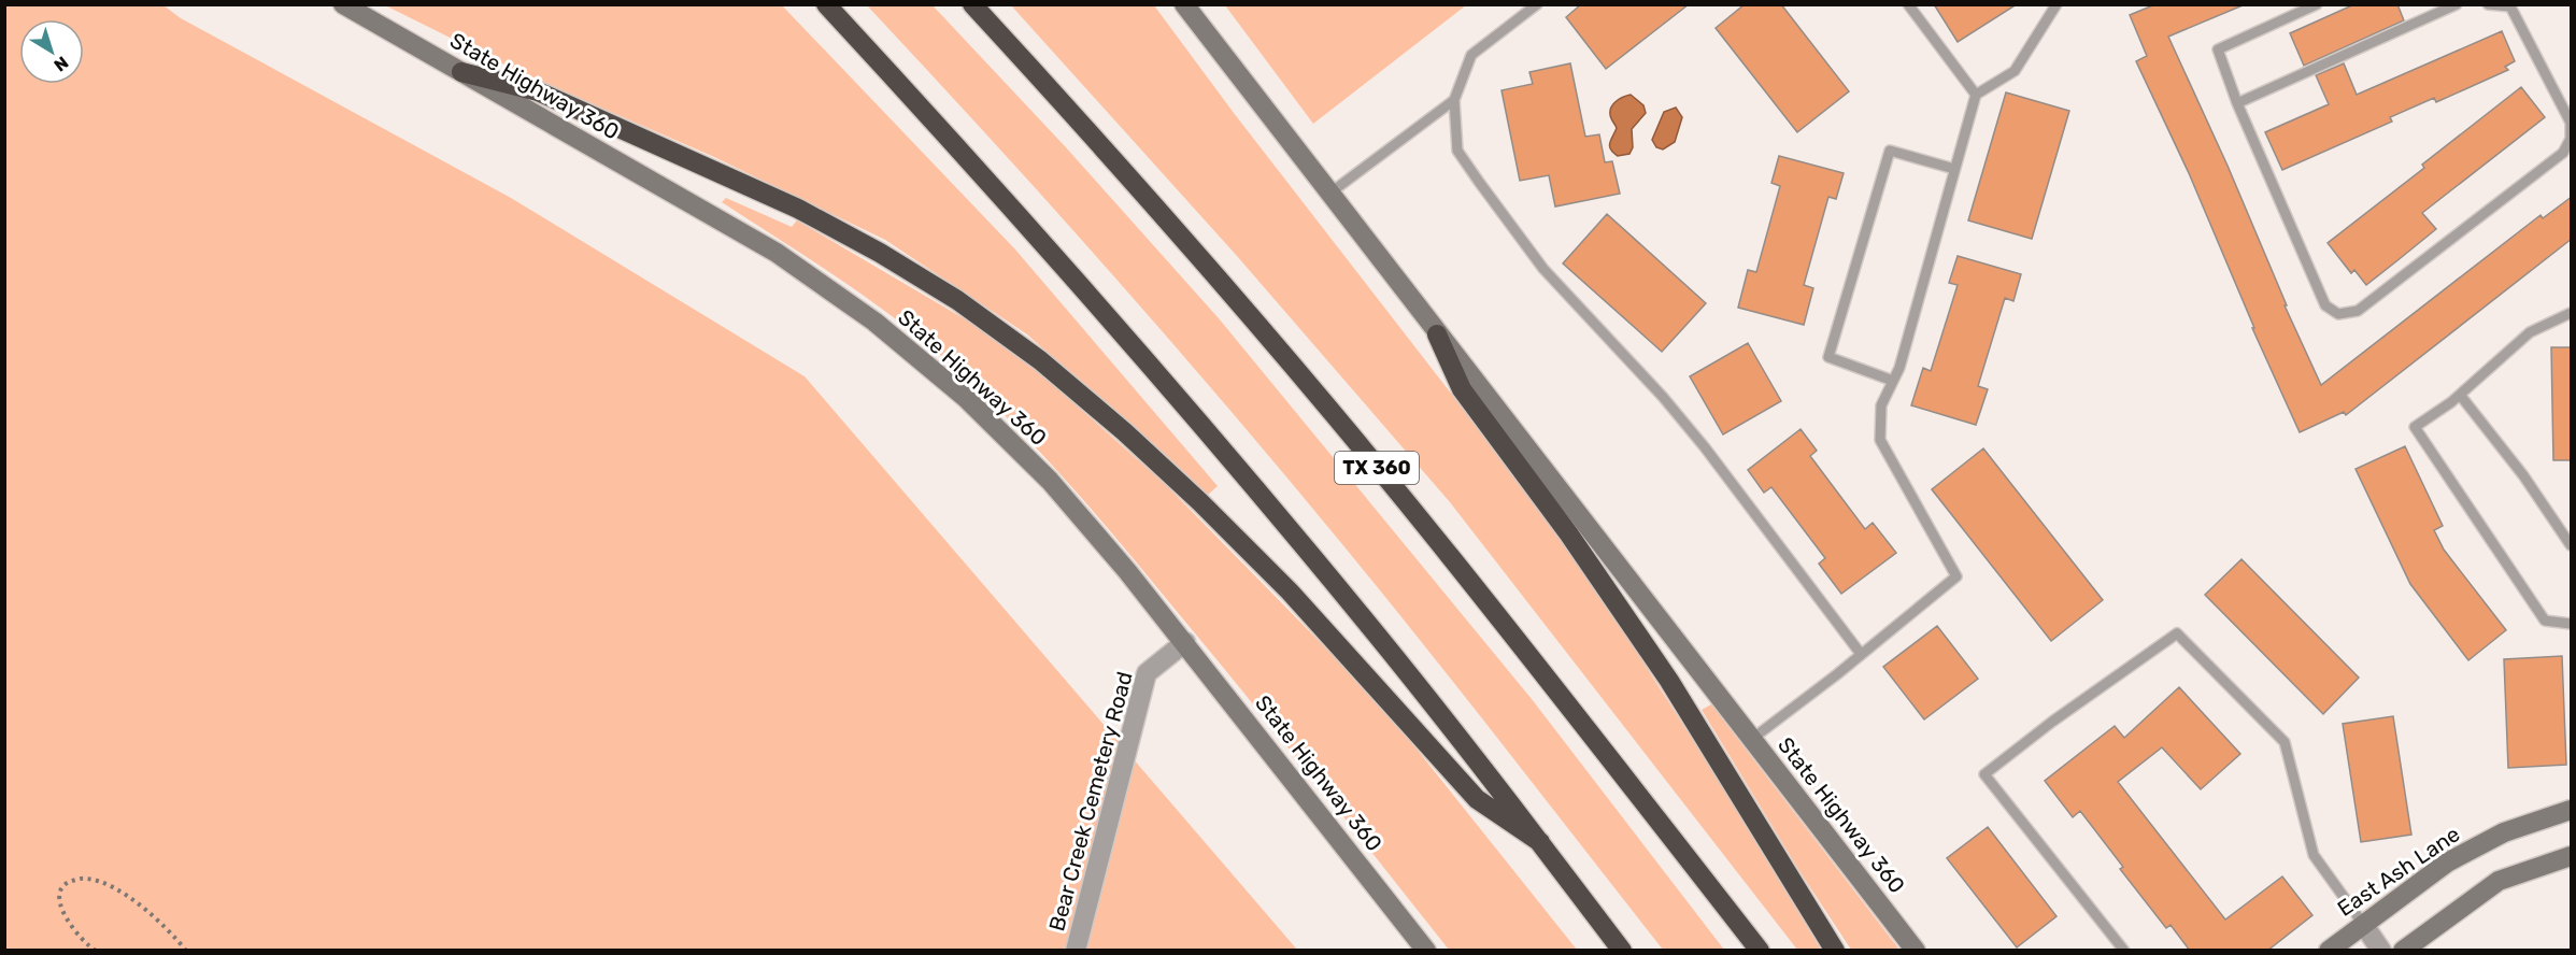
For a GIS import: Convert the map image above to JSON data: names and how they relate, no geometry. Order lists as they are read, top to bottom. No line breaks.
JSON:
{"streets":{"highway":["TX 360"],"main road":["State Highway 360","East Ash Lane"],"street":["Bear Creek Cemetery Road"]},"crossings":[["State Highway 360","Bear Creek Cemetery Road"]],"north":"bottom right"}
